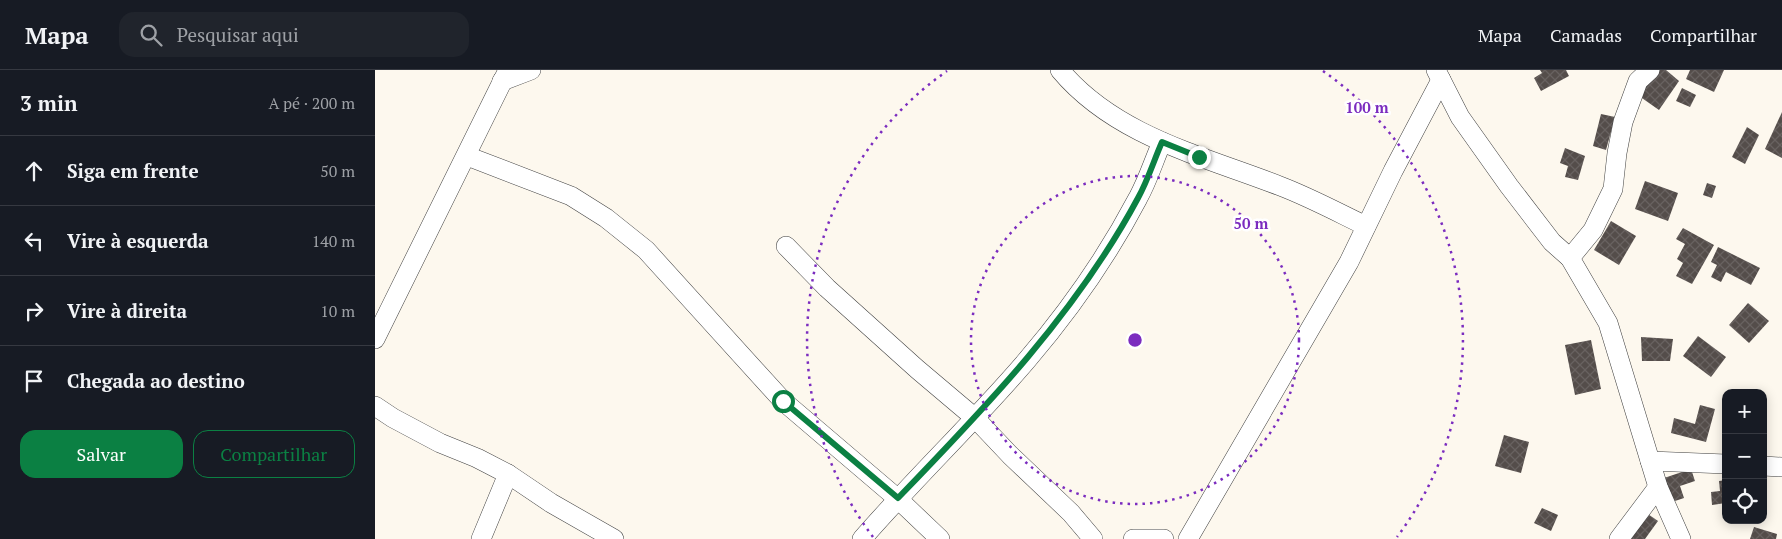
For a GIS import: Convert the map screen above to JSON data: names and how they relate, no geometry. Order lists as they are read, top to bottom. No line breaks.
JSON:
{"page":{"header":"Mapa","search":"Pesquisar aqui","nav":["Mapa","Camadas","Compartilhar"],"heading":["3 min","A pé · 200 m"],"list":[["Siga em frente","50 m"],["Vire à esquerda","140 m"],["Vire à direita","10 m"],"Chegada ao destino"],"map_buttons":["+","−"],"buttons":["Salvar","Compartilhar"]},"rings":["100 m","50 m"]}
